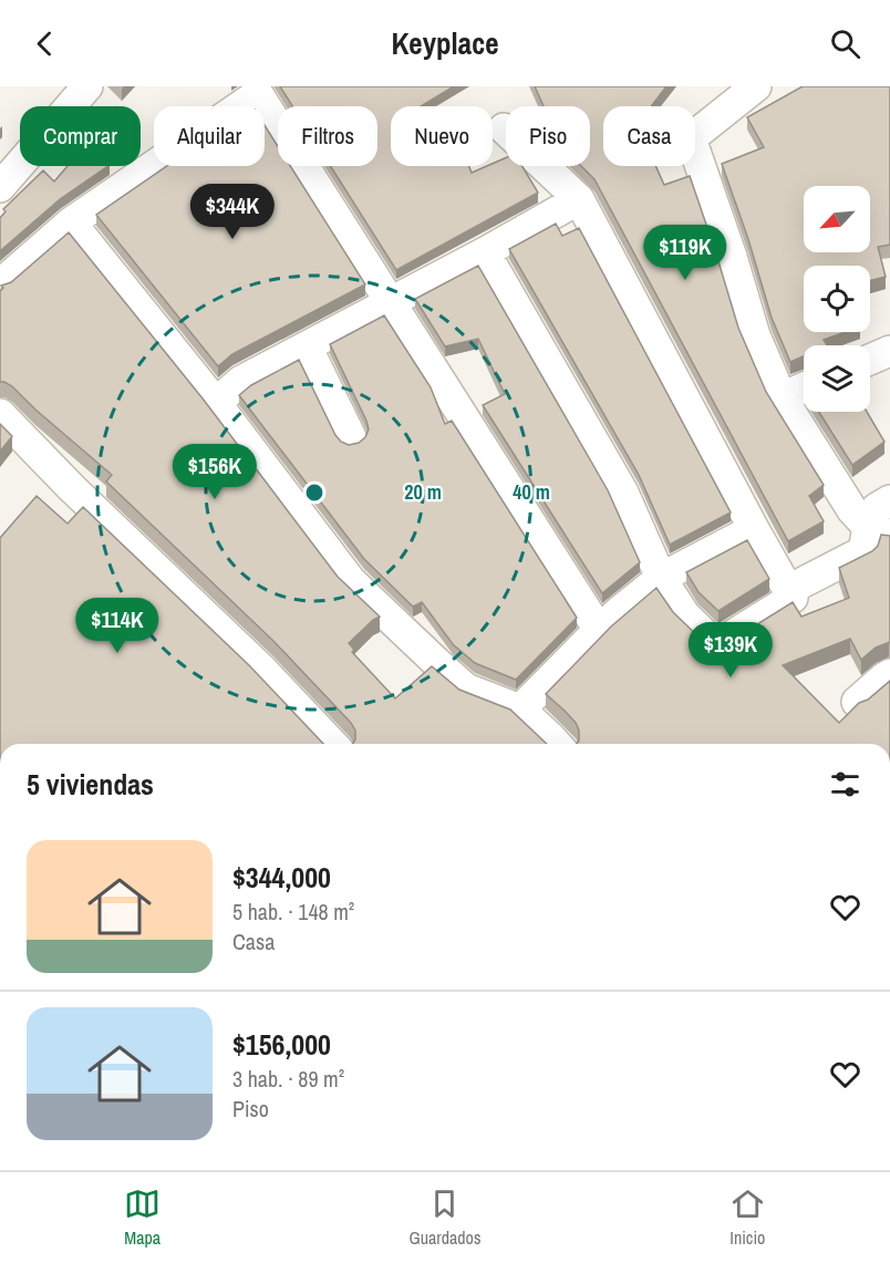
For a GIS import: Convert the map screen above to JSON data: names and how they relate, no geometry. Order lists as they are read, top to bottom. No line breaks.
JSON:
{"north":"bottom left","page":{"header":"Keyplace","chip":["Comprar","Alquilar","Filtros","Nuevo","Piso","Casa"],"price":["$344K","$119K","$156K","$114K","$139K"],"heading":"5 viviendas","list":[{"name":"$344,000","note":"5 hab. · 148 m² · Casa"},{"name":"$156,000","note":"3 hab. · 89 m² · Piso"}],"tabs":["Mapa","Guardados","Inicio"]},"rings":["20 m","40 m"]}
